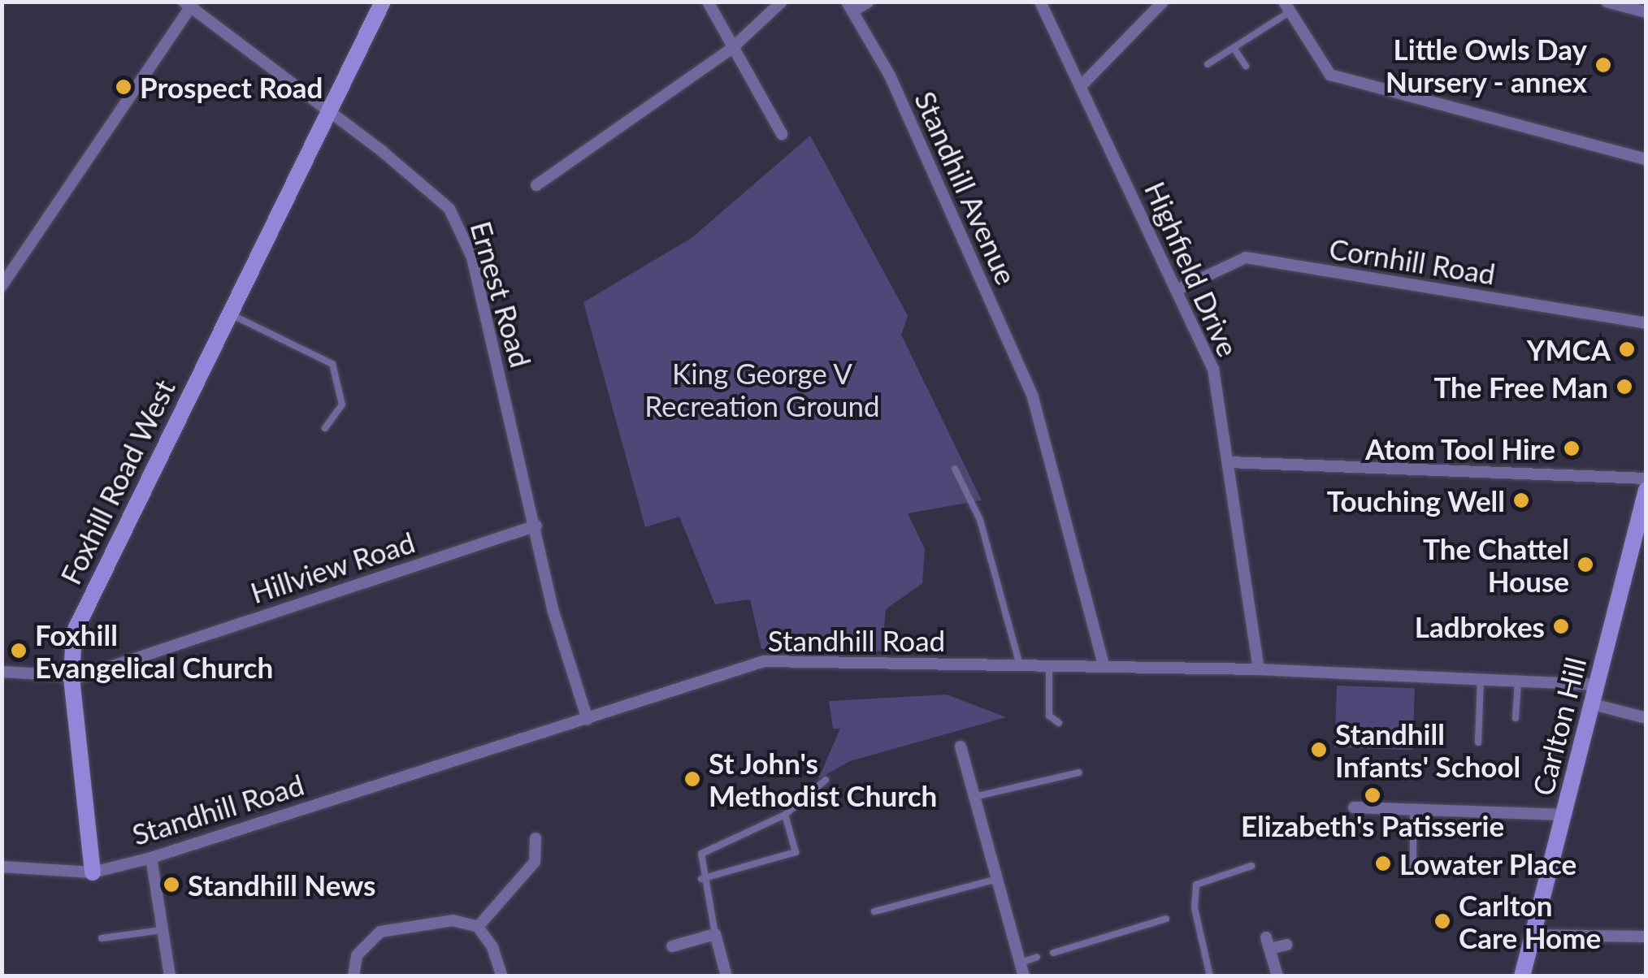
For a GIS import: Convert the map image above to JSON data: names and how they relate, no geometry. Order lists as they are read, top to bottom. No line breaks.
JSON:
{"streets":{"street":["Standhill Avenue","Cornhill Road","Highfield Drive","Ernest Road","Foxhill Road West","Hillview Road","Standhill Road","Carlton Hill"]},"crossings":[["Standhill Avenue","Standhill Road"],["Cornhill Road","Highfield Drive"],["Highfield Drive","Standhill Road"],["Ernest Road","Foxhill Road West"],["Ernest Road","Hillview Road"],["Ernest Road","Standhill Road"],["Foxhill Road West","Hillview Road"],["Foxhill Road West","Standhill Road"],["Standhill Road","Carlton Hill"]],"parks":["King George V Recreation Ground"],"places":["Little Owls Day Nursery - annex","Prospect Road","YMCA","The Free Man","Atom Tool Hire","Touching Well","The Chattel House","Ladbrokes","Foxhill Evangelical Church","Standhill Infants' School","St John's Methodist Church","Elizabeth's Patisserie","Lowater Place","Standhill News","Carlton Care Home"]}
